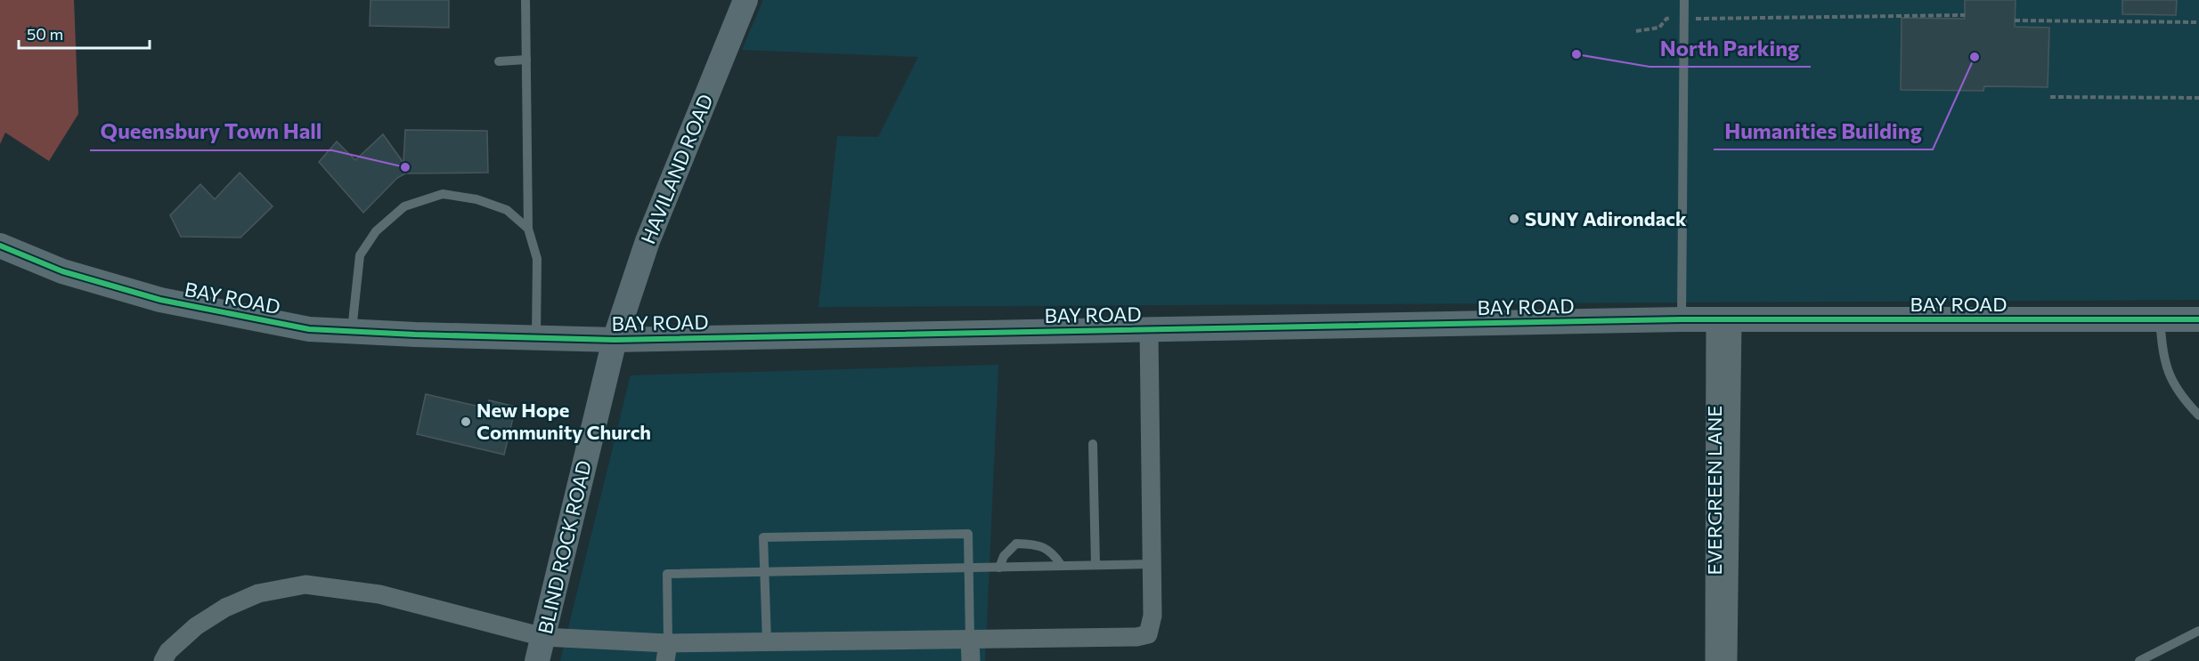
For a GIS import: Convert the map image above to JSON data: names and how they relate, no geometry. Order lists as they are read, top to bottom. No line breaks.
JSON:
{"streets":{"street":["HAVILAND ROAD","BAY ROAD","EVERGREEN LANE","BLIND ROCK ROAD"]},"crossings":[["HAVILAND ROAD","BAY ROAD"],["HAVILAND ROAD","BLIND ROCK ROAD"],["BAY ROAD","EVERGREEN LANE"],["BAY ROAD","BLIND ROCK ROAD"]],"places":["North Parking","Humanities Building","Queensbury Town Hall","SUNY Adirondack","New Hope Community Church"],"scale_bar":"50 m"}
